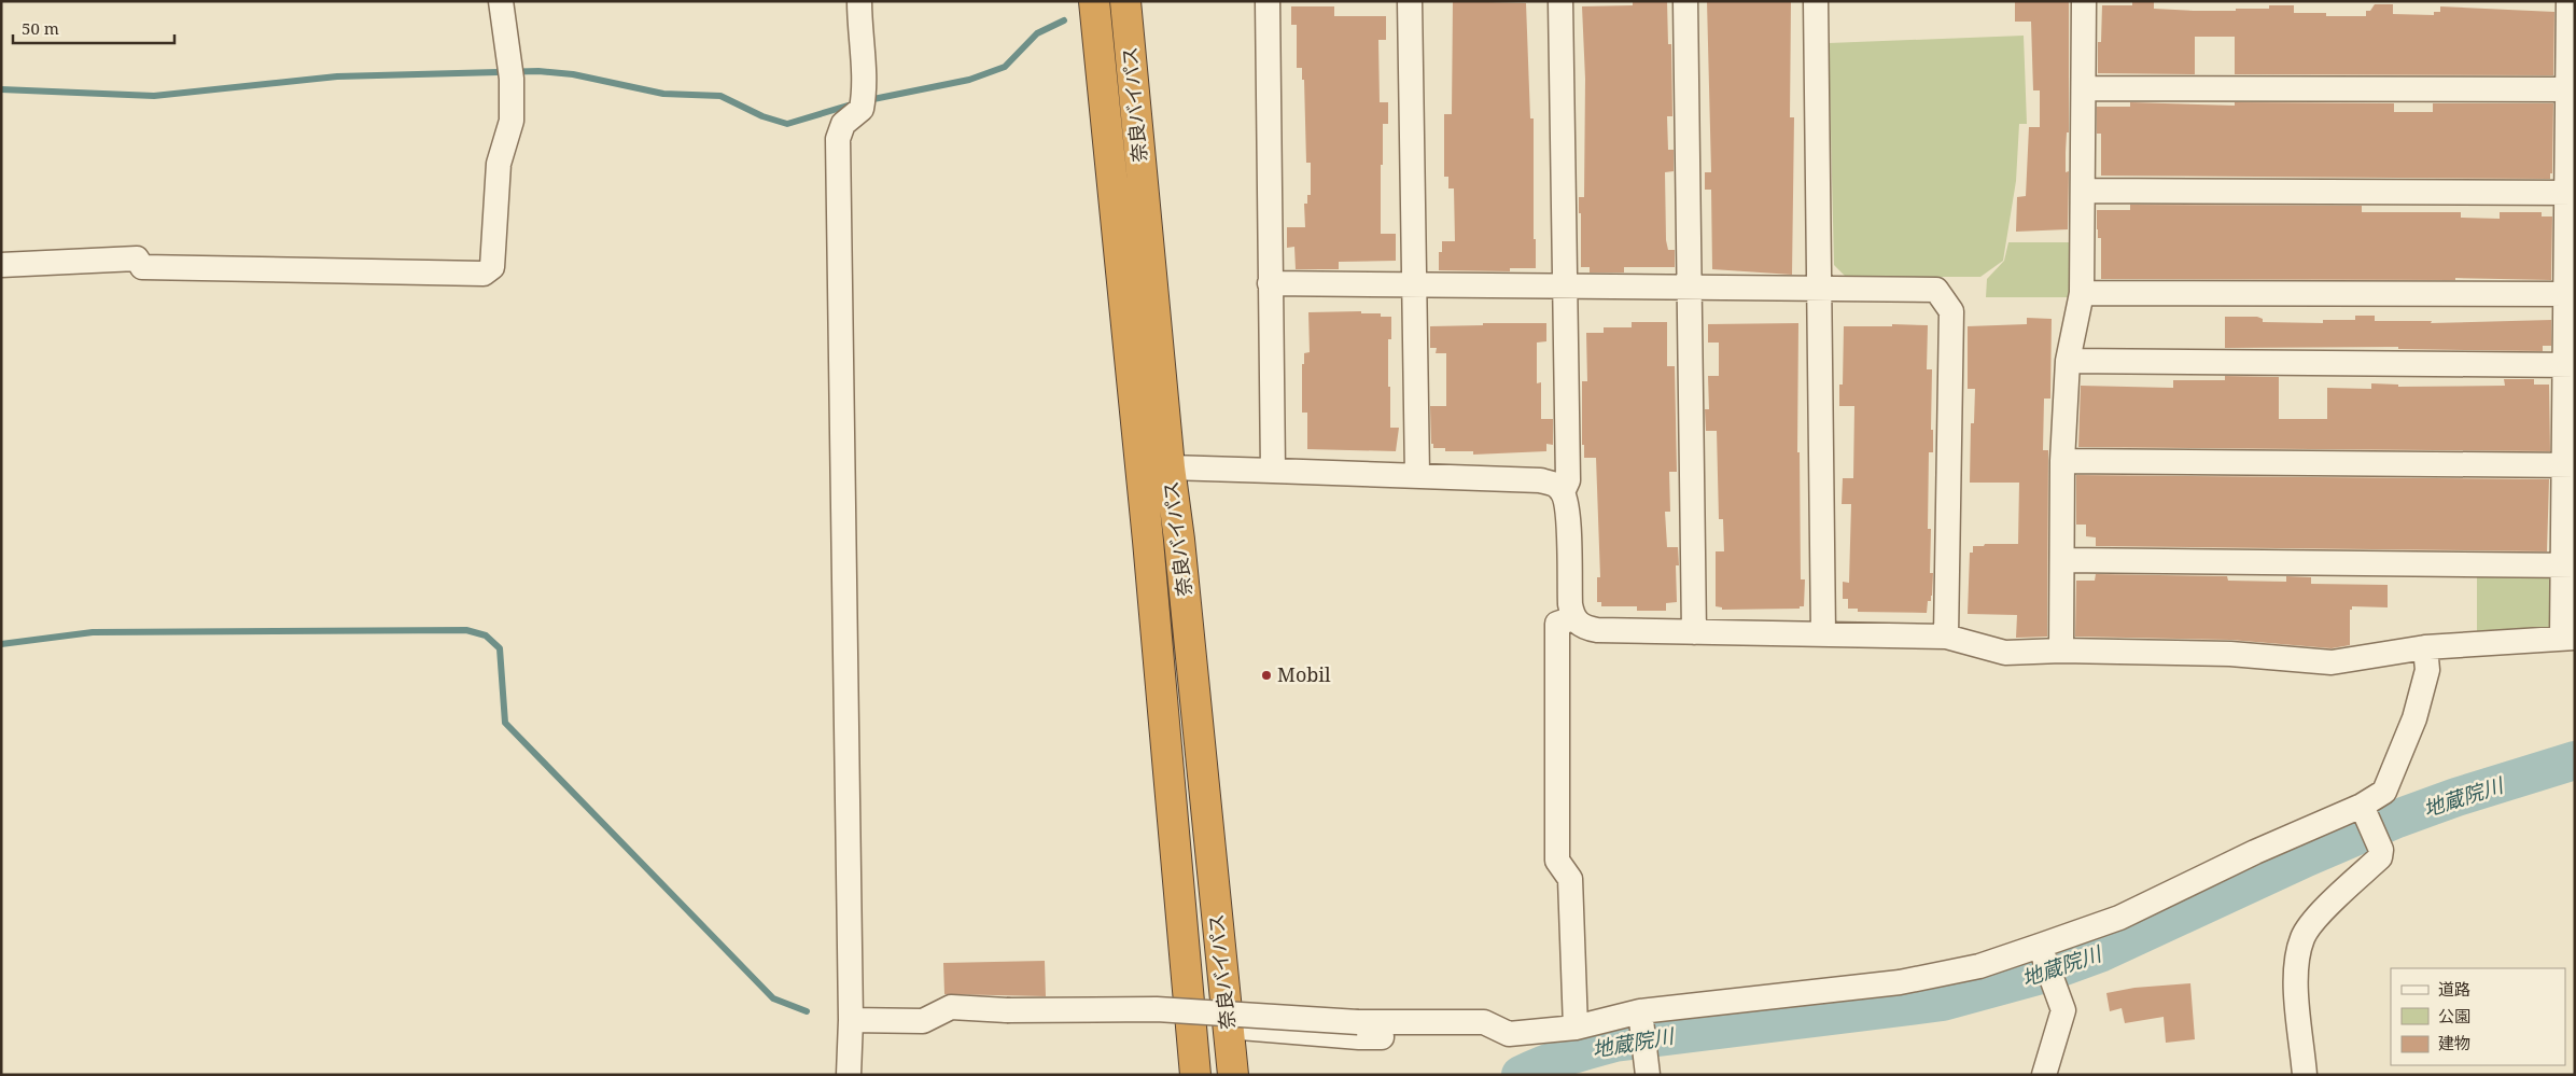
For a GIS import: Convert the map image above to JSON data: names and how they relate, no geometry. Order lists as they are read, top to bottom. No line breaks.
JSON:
{"streets":{"highway":["奈良バイパス"]},"water":["地蔵院川"],"places":["Mobil"],"legend":["道路","公園","建物"],"scale_bar":"50 m"}
